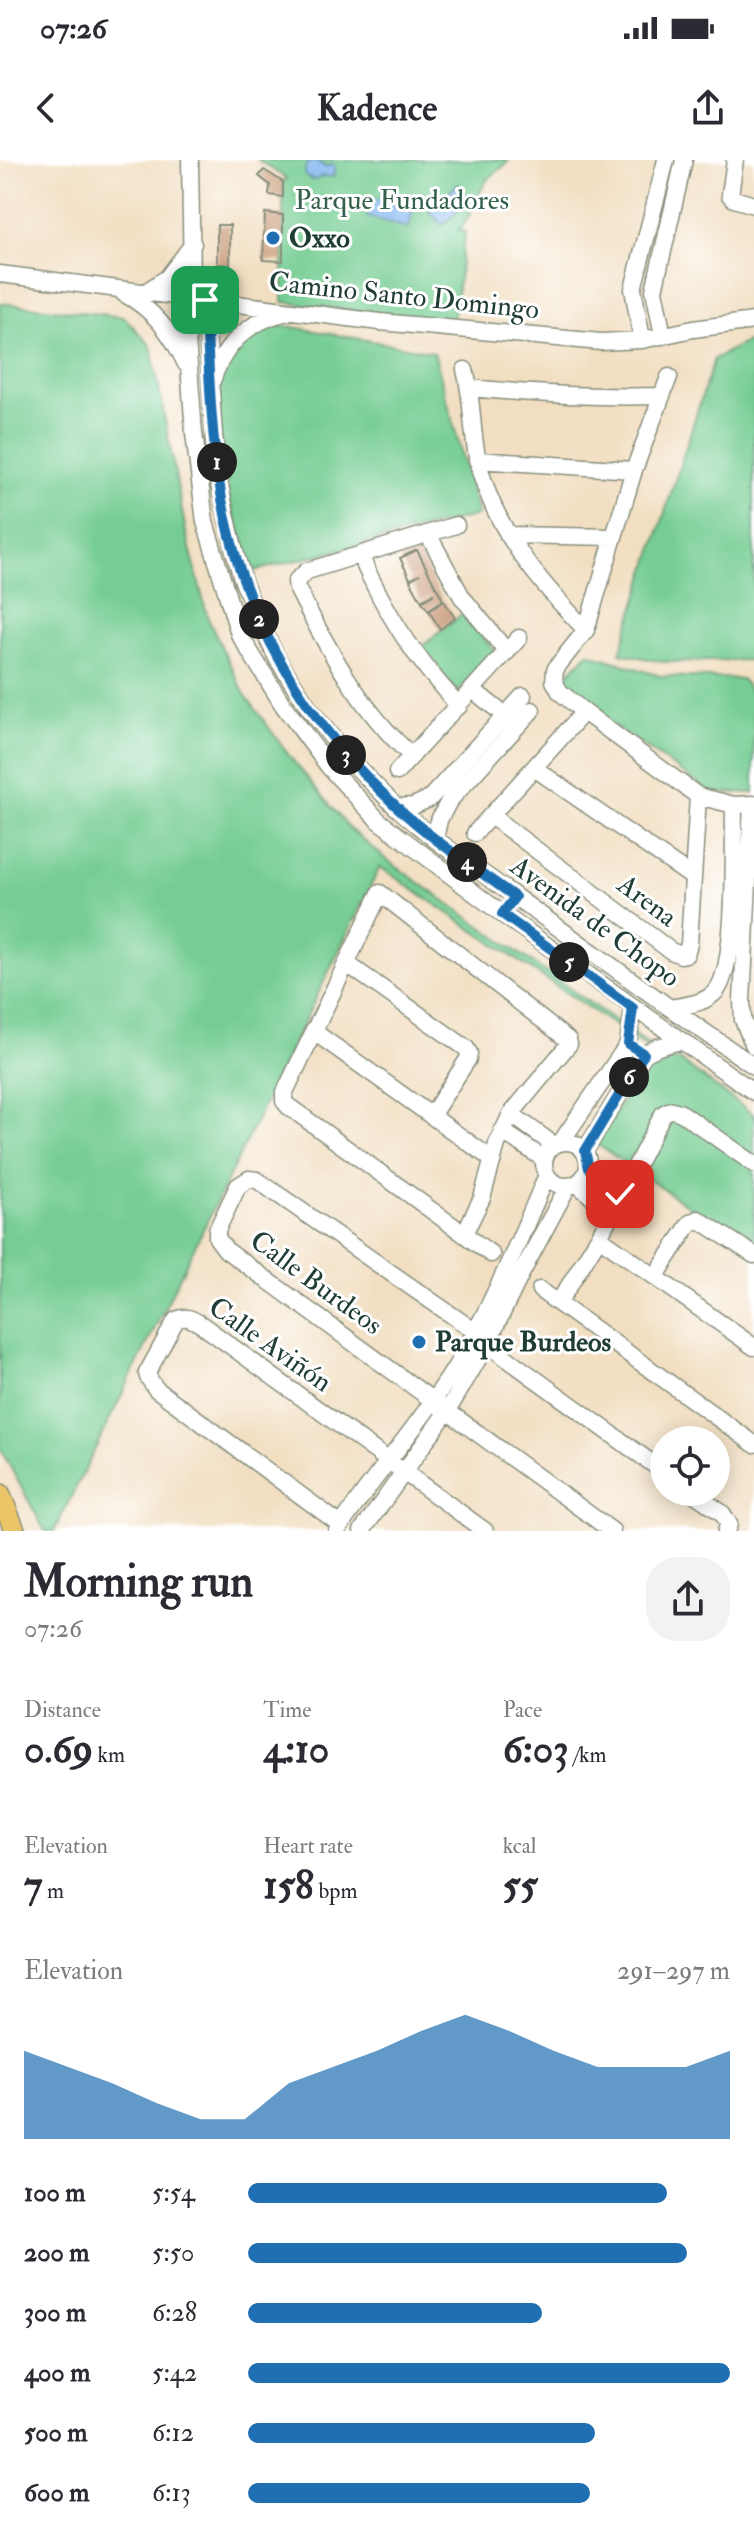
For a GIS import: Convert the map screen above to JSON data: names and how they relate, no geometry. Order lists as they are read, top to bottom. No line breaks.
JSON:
{"streets":{"street":["Camino Santo Domingo","Arena","Avenida de Chopo","Calle Burdeos","Calle Aviñón"]},"crossings":[["Camino Santo Domingo","Avenida de Chopo"]],"parks":["Parque Fundadores"],"places":["Oxxo","Parque Burdeos"],"page":{"status":"07:26","header":"Kadence","pins":["1","2","3","4","5","6"],"heading":["Morning run","07:26"],"stats":[["Distance","0.69 km"],["Time","4:10"],["Pace","6:03 /km"],["Elevation","7 m"],["Heart rate","158 bpm"],["kcal","55"]],"chart":["Elevation","291–297 m"],"list":[{"name":"100 m","note":"5:54"},{"name":"200 m","note":"5:50"},{"name":"300 m","note":"6:28"},{"name":"400 m","note":"5:42"},{"name":"500 m","note":"6:12"},{"name":"600 m","note":"6:13"}]}}
